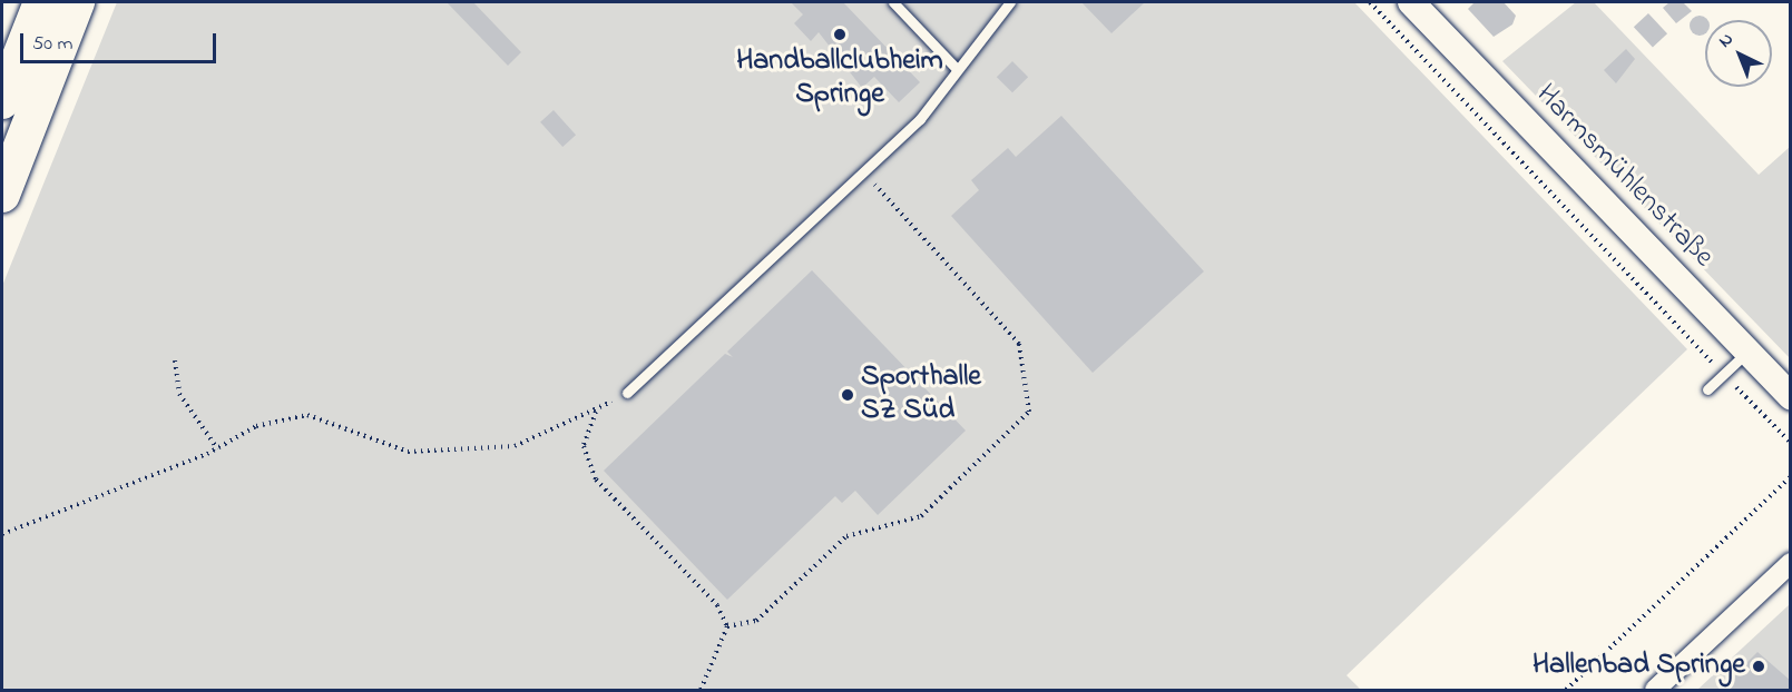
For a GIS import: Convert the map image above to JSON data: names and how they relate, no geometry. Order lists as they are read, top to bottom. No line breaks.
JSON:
{"streets":{"street":["Harmsmühlenstraße"]},"places":["Handballclubheim Springe","Sporthalle SZ Süd","Hallenbad Springe"],"scale_bar":"50 m","north":"top left"}
